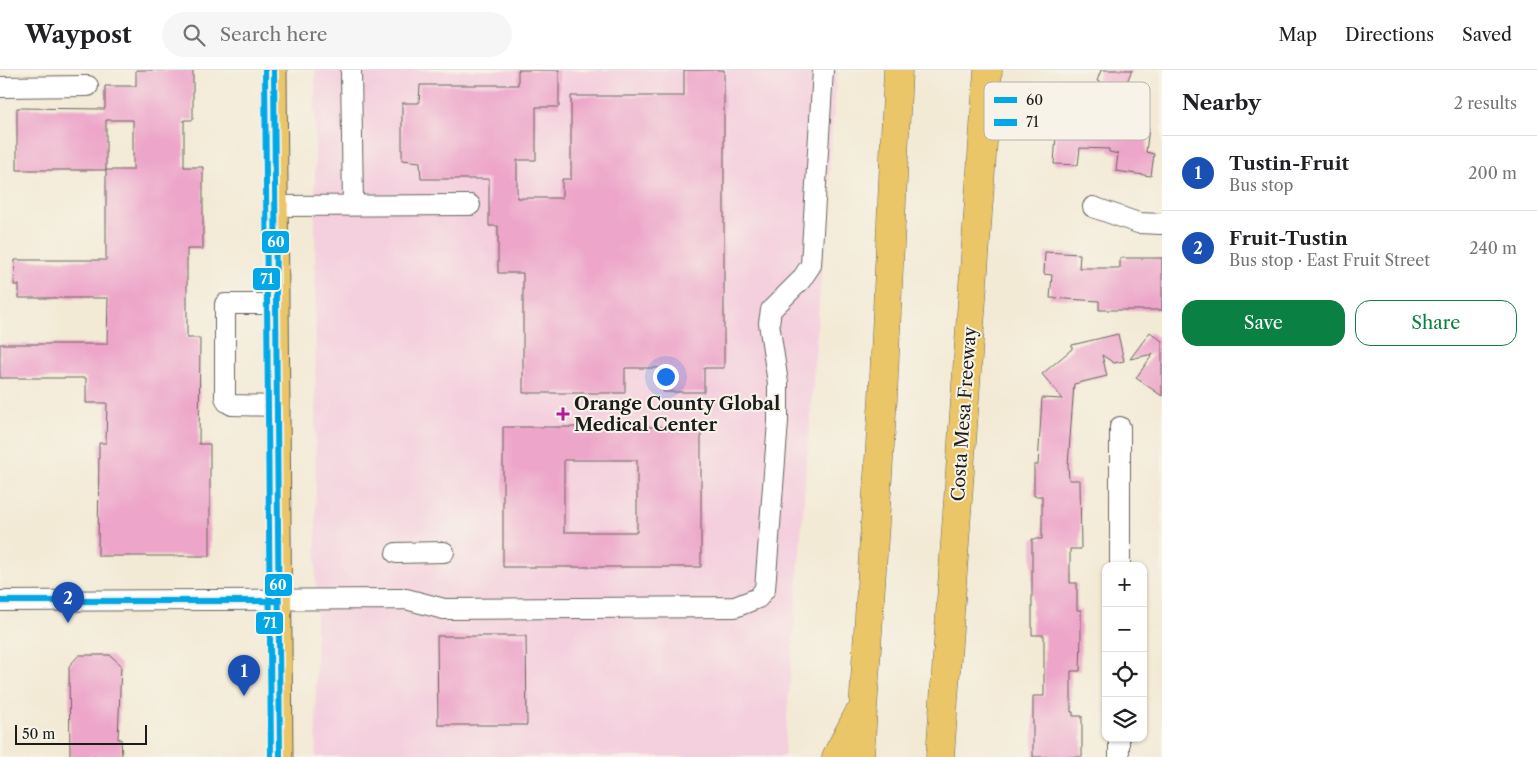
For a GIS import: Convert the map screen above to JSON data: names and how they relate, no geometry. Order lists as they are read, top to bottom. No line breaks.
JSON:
{"streets":{"highway":["Costa Mesa Freeway"]},"places":{"health":["Orange County Global Medical Center"]},"lines":["transit line 60","transit line 71"],"legend":["60","71"],"scale_bar":"50 m","page":{"header":"Waypost","search":"Search here","nav":["Map","Directions","Saved"],"heading":["Nearby","2 results"],"list":[{"mark":"1","name":"Tustin-Fruit","note":"Bus stop","value":"200 m"},{"mark":"2","name":"Fruit-Tustin","note":"Bus stop · East Fruit Street","value":"240 m"}],"buttons":["Save","Share"],"map_buttons":["+","−"],"pins":["2","1"],"scale":"50 m"}}
